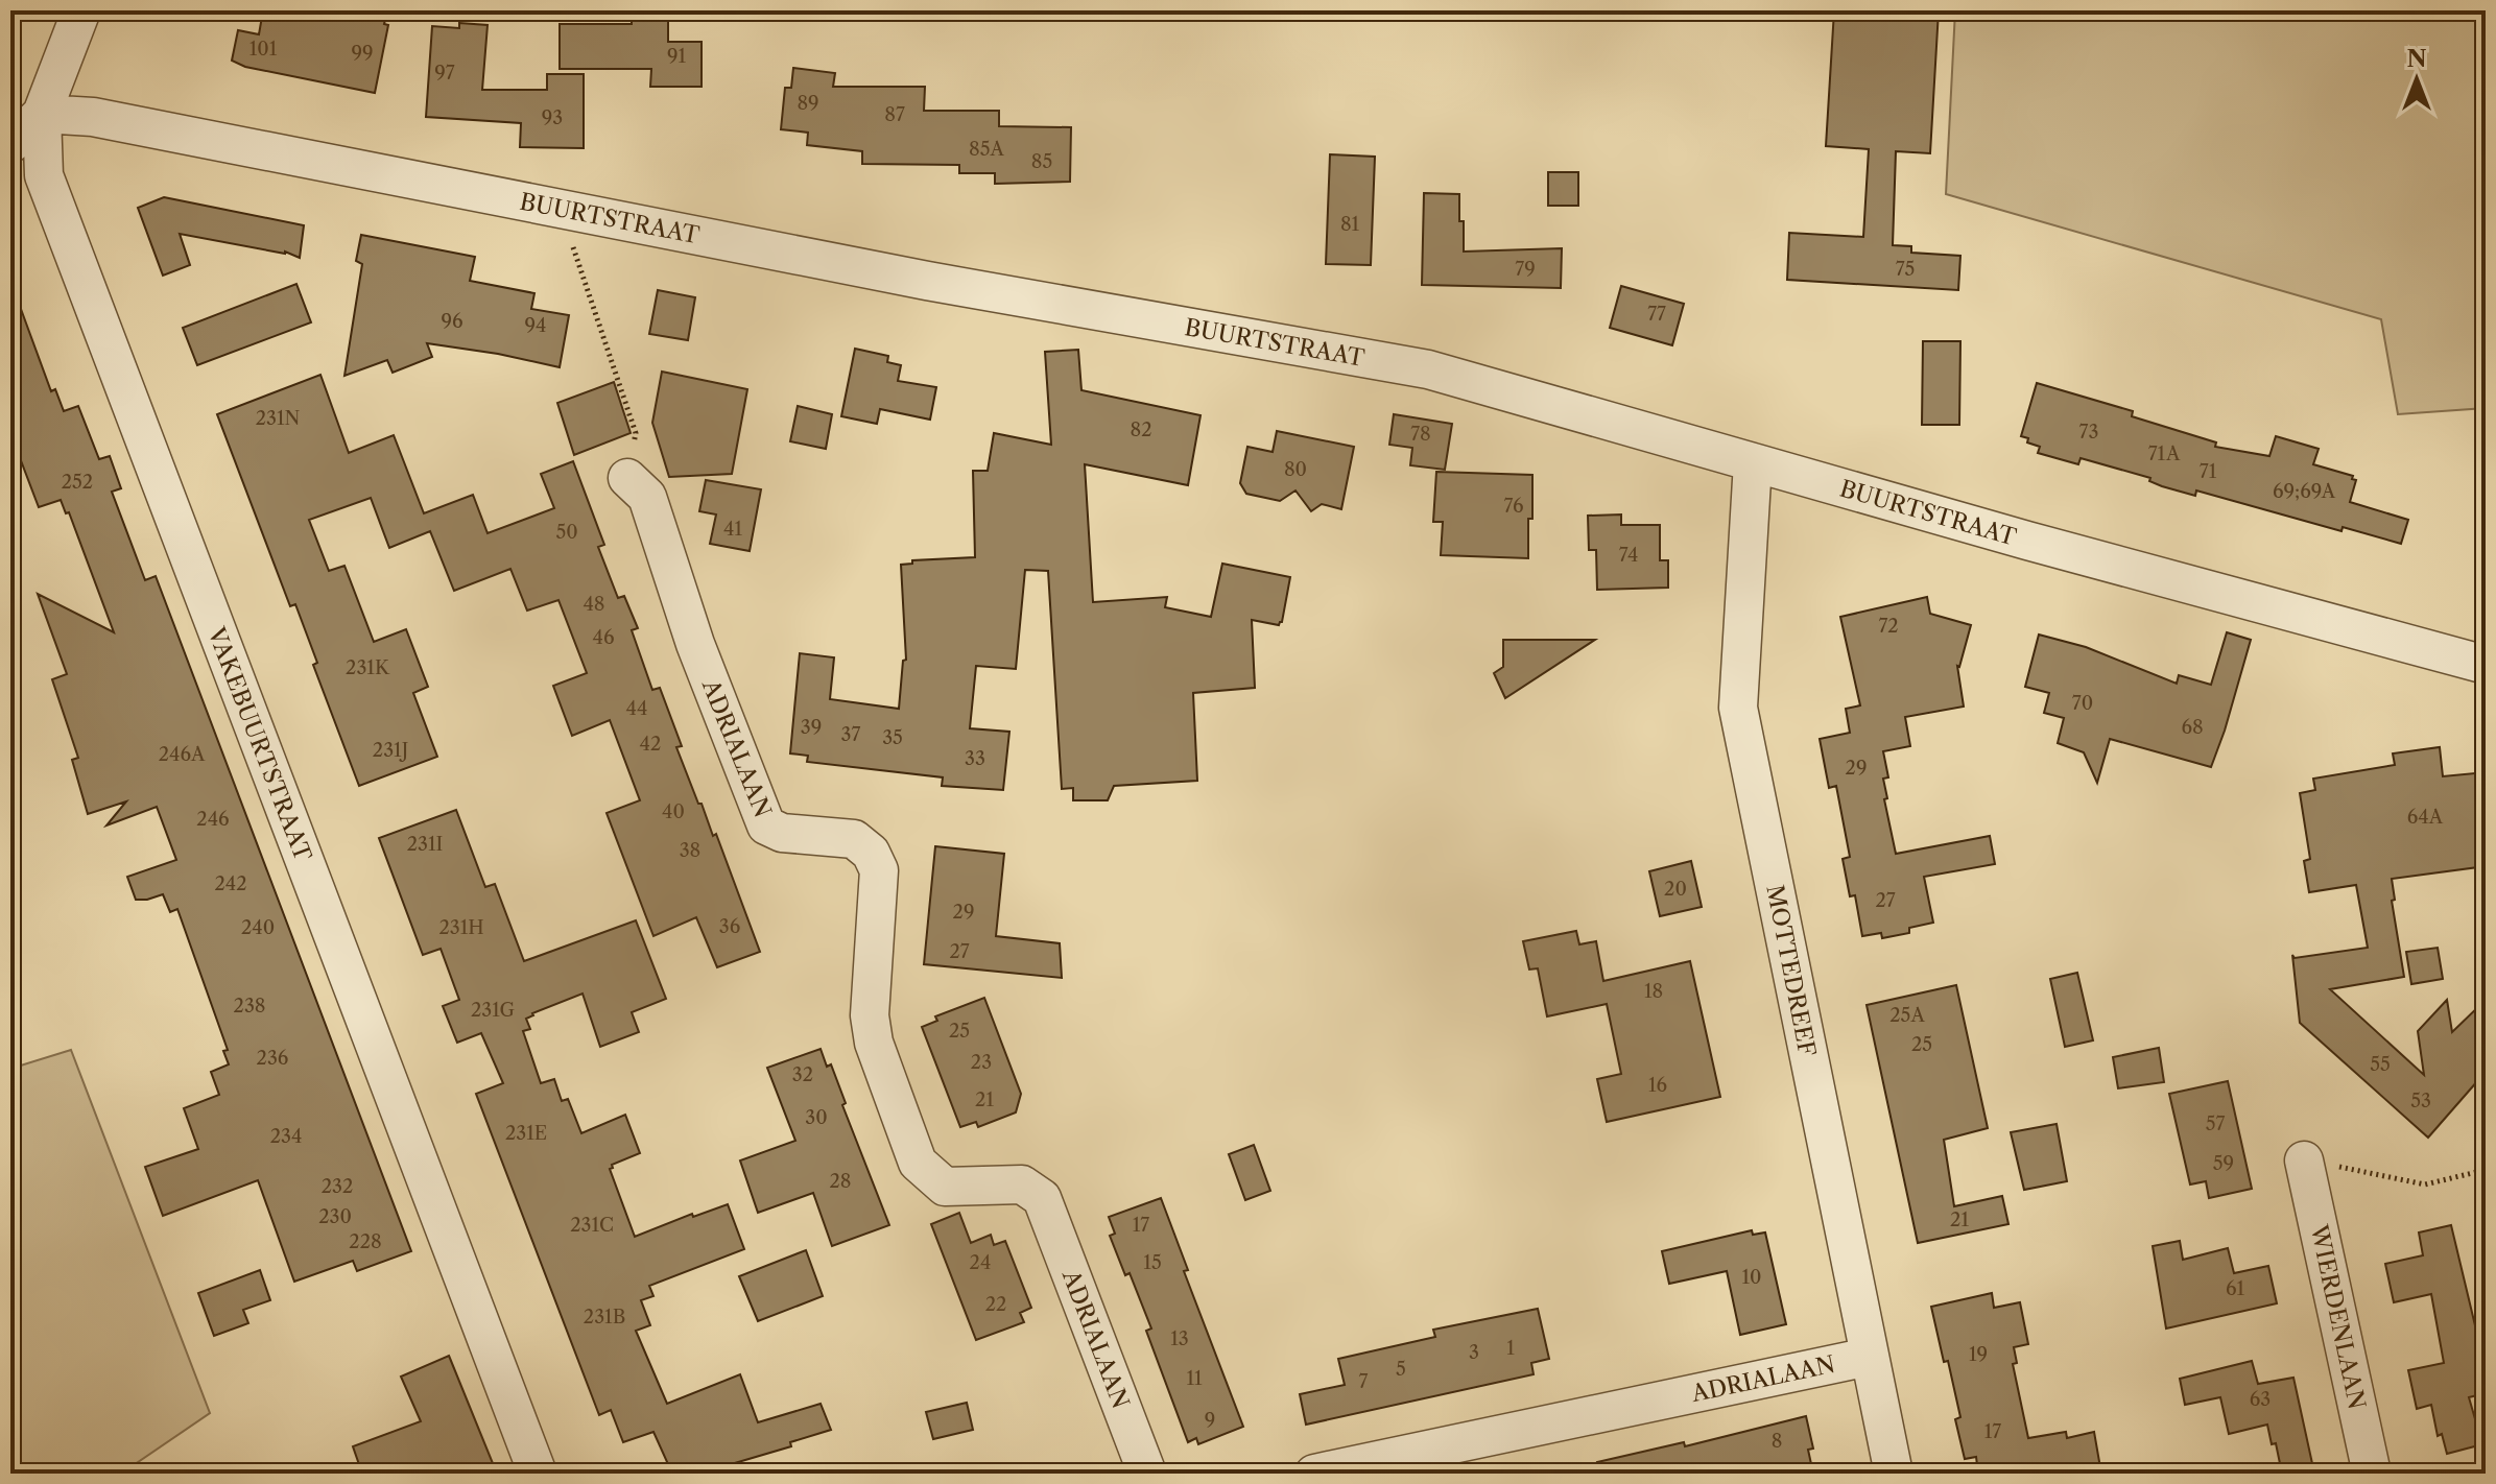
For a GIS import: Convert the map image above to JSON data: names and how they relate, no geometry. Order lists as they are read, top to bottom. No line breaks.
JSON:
{"streets":{"street":["BUURTSTRAAT","VAKEBUURTSTRAAT","ADRIALAAN","MOTTEDREEF","WIERDENLAAN"]},"crossings":[["BUURTSTRAAT","VAKEBUURTSTRAAT"],["BUURTSTRAAT","MOTTEDREEF"],["ADRIALAAN","MOTTEDREEF"]],"house_numbers":["101","99","91","97","89","87","93","85A","85","81","79","75","77","96","94","231N","82","73","78","71A","80","71","252","69;69A","76","41","50","74","48","72","46","231K","70","44","39","68","37","35","42","231J","246A","33","29","40","64A","246","231I","38","242","20","27","29","36","240","231H","27","18","238","231G","25A","25","25","236","23","55","32","16","21","53","30","57","231E","234","59","28","232","230","21","231C","17","228","24","15","10","61","22","231B","13","1","3","19","5","11","7","63","9","17","8"],"north":"top"}
